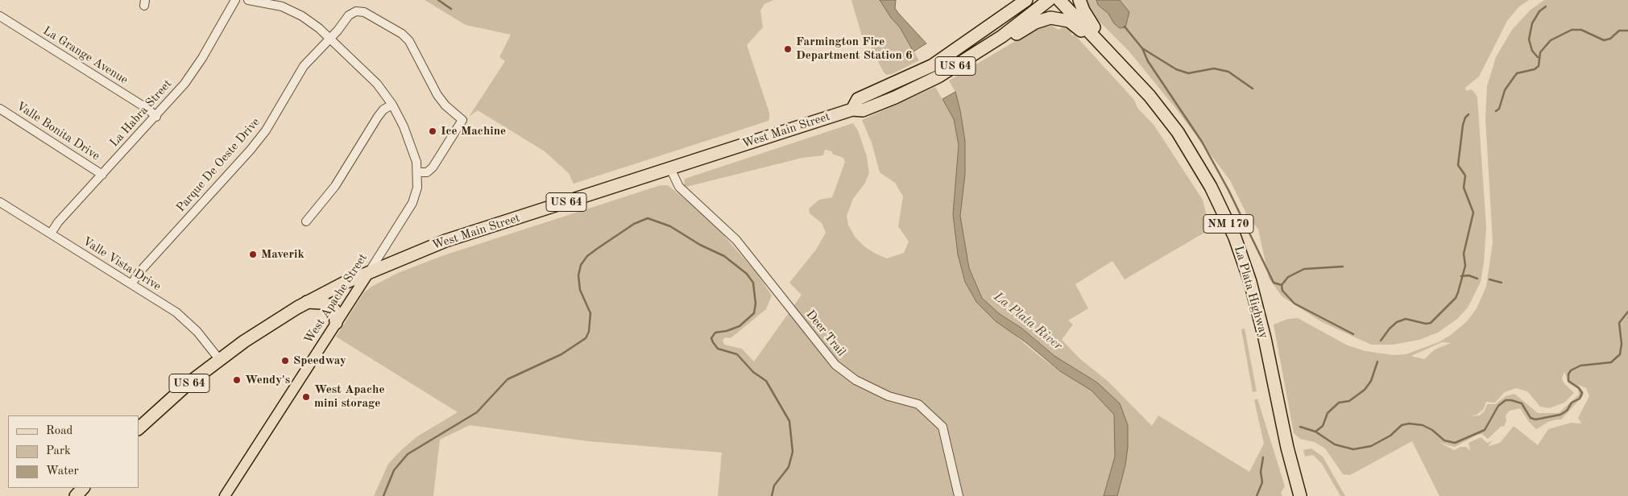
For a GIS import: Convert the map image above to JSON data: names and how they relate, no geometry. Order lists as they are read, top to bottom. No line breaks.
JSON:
{"streets":{"highway":["US 64","West Main Street","NM 170","La Plata Highway"],"main road":["West Apache Street"],"street":["La Grange Avenue","La Habra Street","Valle Bonita Drive","Parque De Oeste Drive","Valle Vista Drive","Deer Trail"]},"crossings":[["La Grange Avenue","La Habra Street"],["La Habra Street","Valle Bonita Drive"],["La Habra Street","Valle Vista Drive"],["West Main Street","Valle Vista Drive"],["West Main Street","West Apache Street"],["West Main Street","Deer Trail"],["Parque De Oeste Drive","Valle Vista Drive"]],"water":["La Plata River"],"places":["Farmington Fire Department Station 6","Ice Machine","Maverik","Speedway","Wendy's","West Apache mini storage"],"legend":["Road","Park","Water"]}
